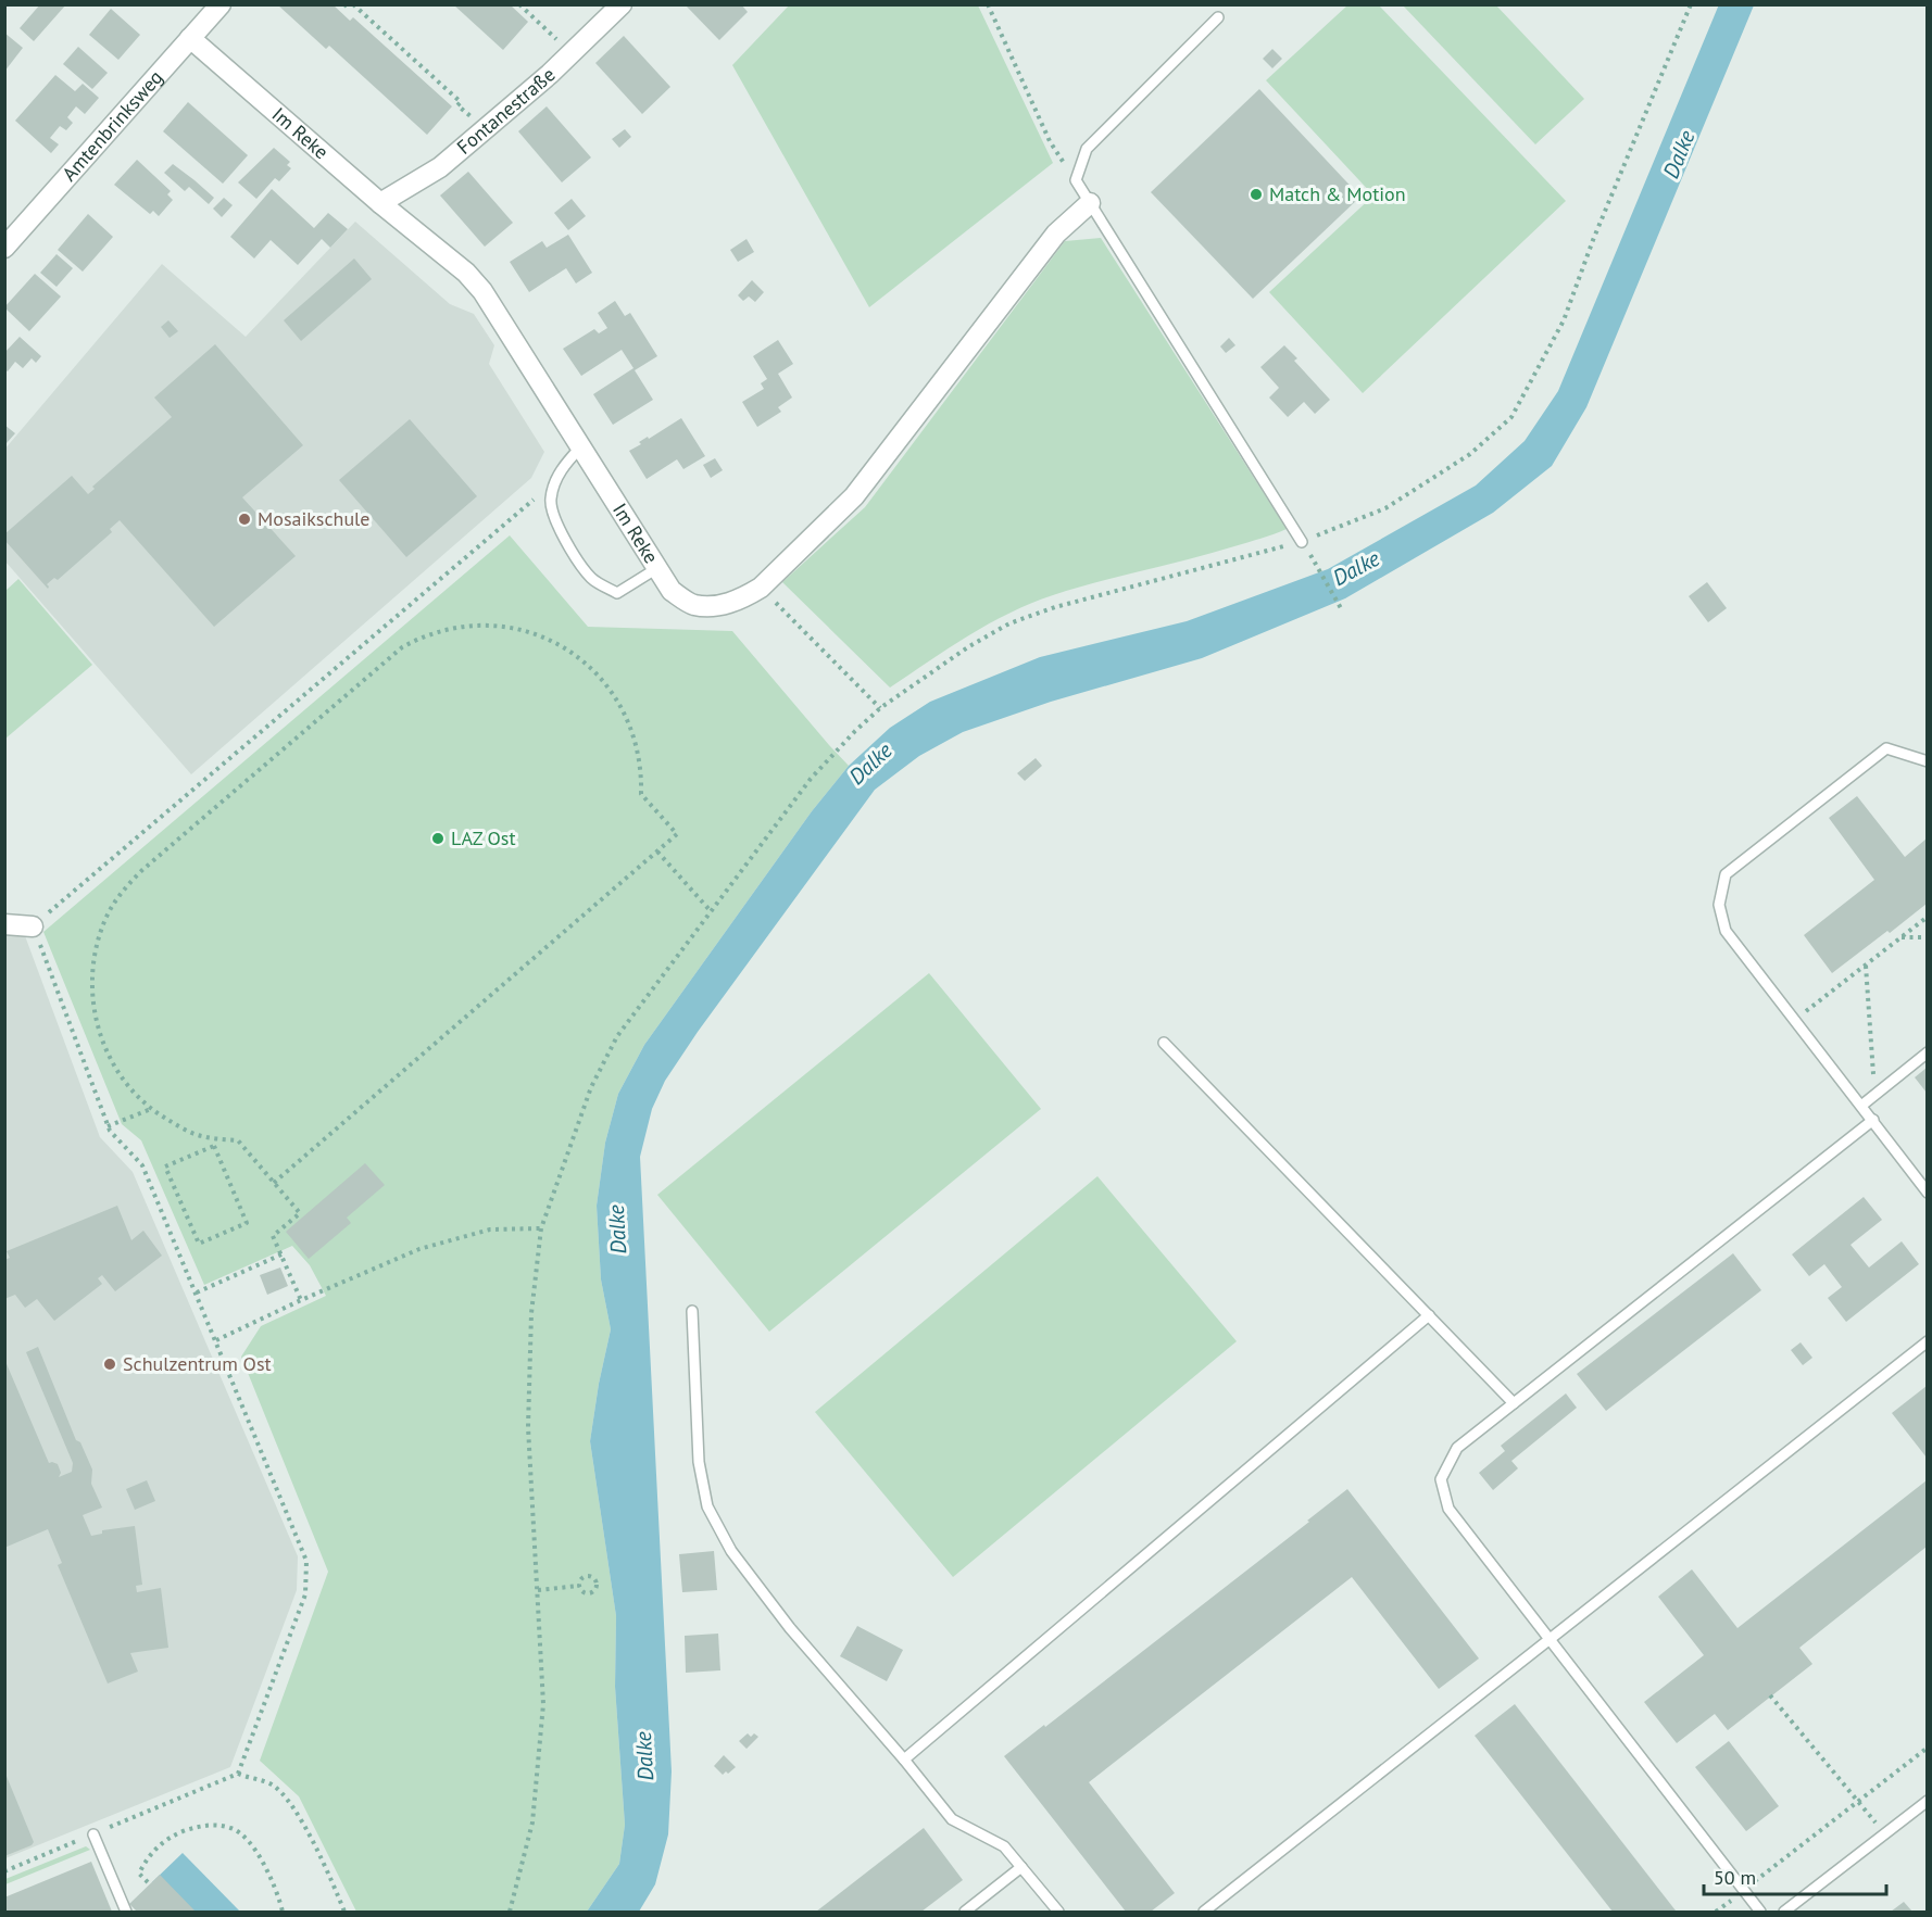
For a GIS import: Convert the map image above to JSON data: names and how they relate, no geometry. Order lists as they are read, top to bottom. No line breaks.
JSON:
{"streets":{"street":["Fontanestraße","Amtenbrinksweg","Im Reke"]},"crossings":[["Fontanestraße","Im Reke"],["Amtenbrinksweg","Im Reke"]],"water":["Dalke"],"places":["Match & Motion","Mosaikschule","LAZ Ost","Schulzentrum Ost"],"scale_bar":"50 m"}
